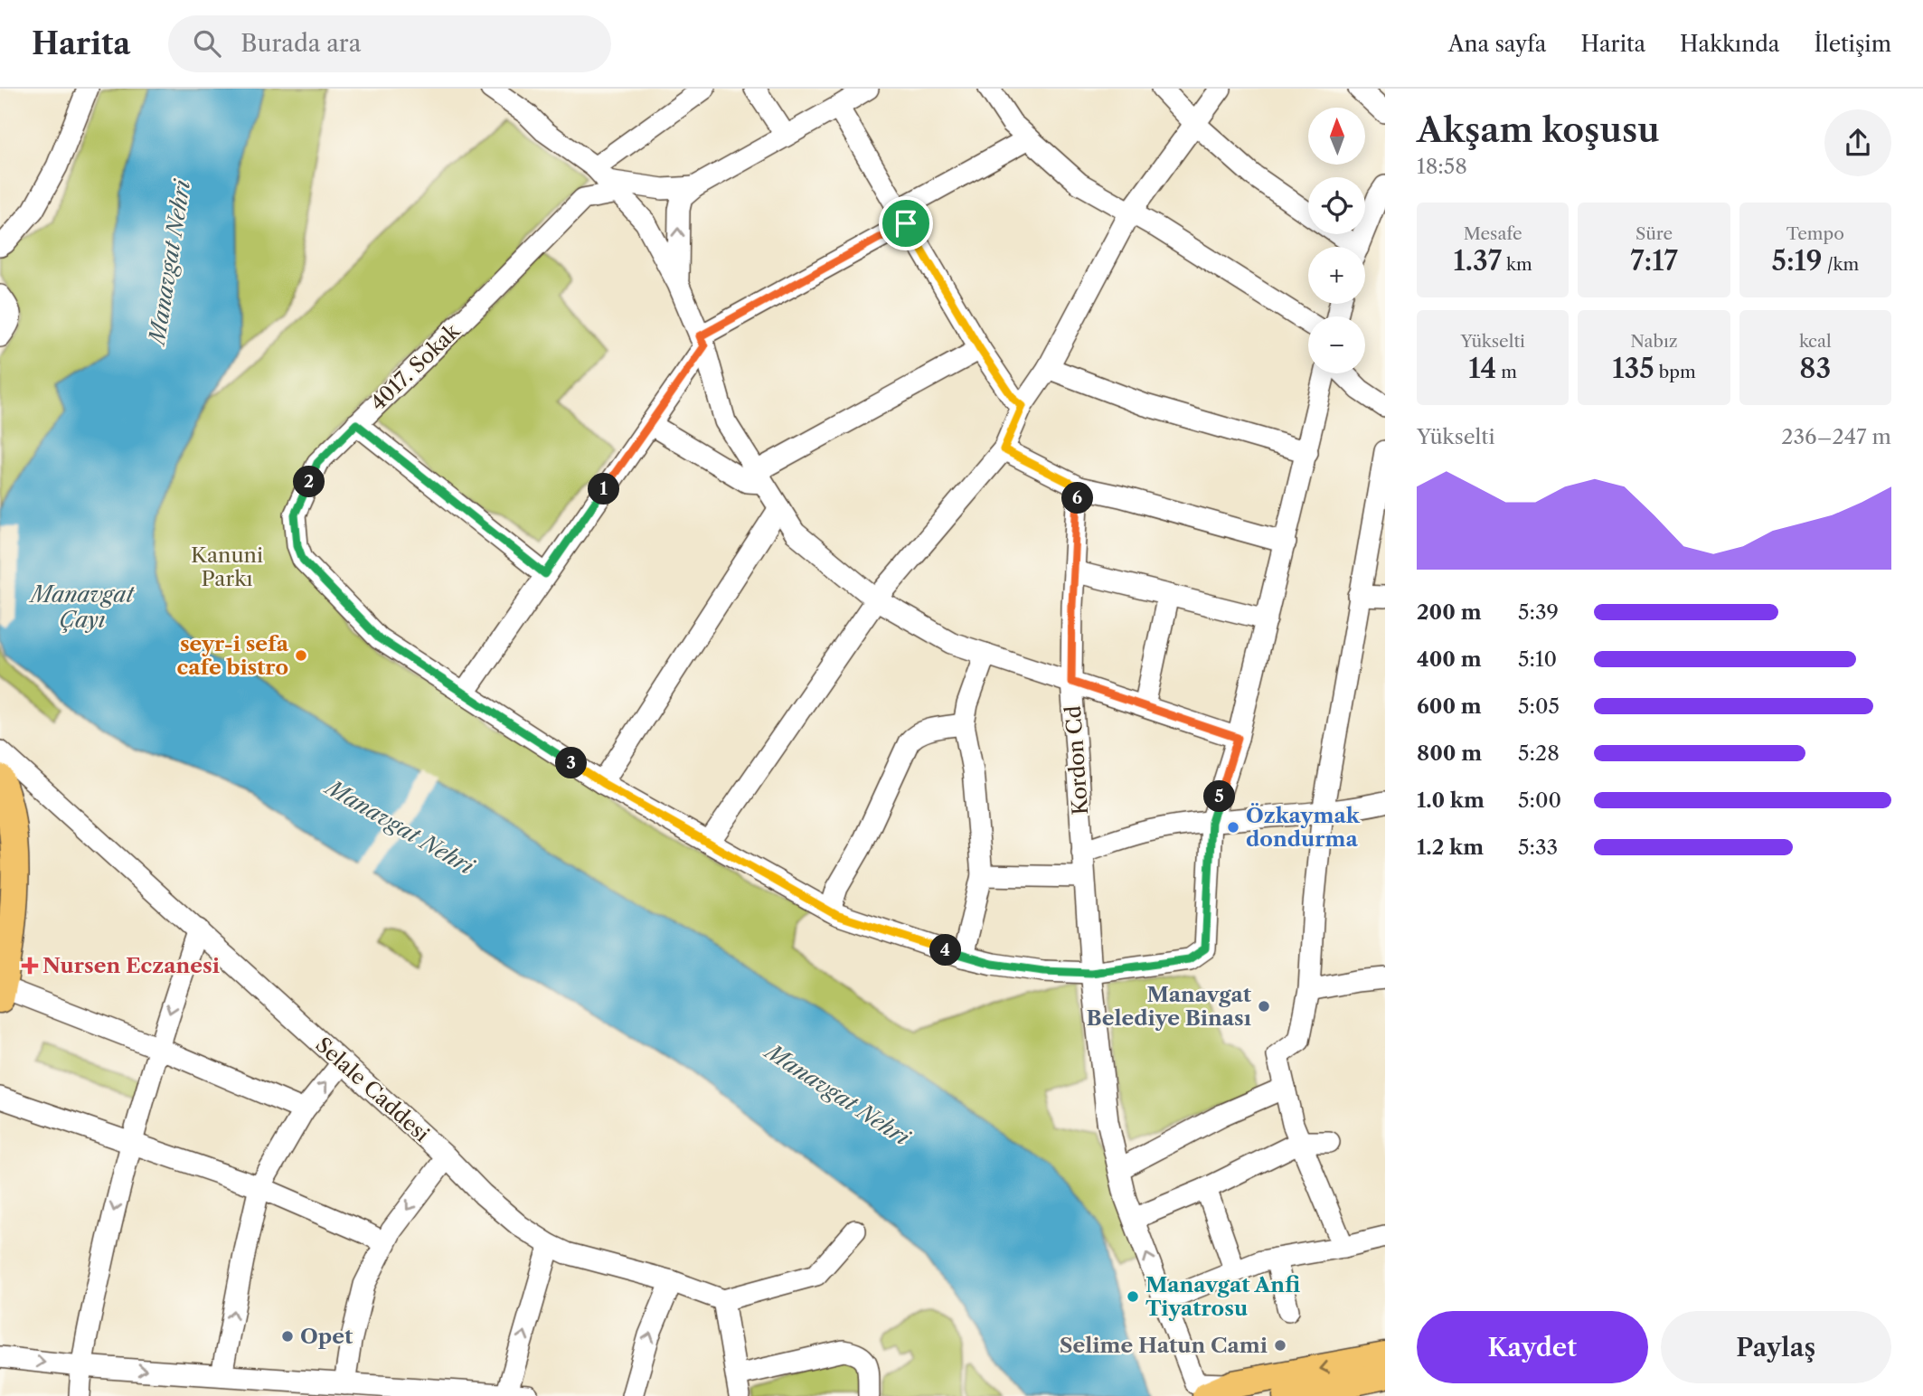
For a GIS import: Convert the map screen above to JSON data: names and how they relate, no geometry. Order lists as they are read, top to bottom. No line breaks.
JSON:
{"streets":{"street":["4017. Sokak","Kordon Cd","Selale Caddesi"]},"crossings":[["4017. Sokak","Kordon Cd"]],"water":["Manavgat Nehri","Manavgat Çayı"],"parks":["Kanuni Parkı"],"places":{"other":["seyr-i sefa cafe bistro","Özkaymak dondurma","Manavgat Belediye Binası","Manavgat Anfi Tiyatrosu","Opet","Selime Hatun Cami"],"health":["Nursen Eczanesi"]},"north":"top","page":{"header":"Harita","search":"Burada ara","nav":["Ana sayfa","Harita","Hakkında","İletişim"],"heading":["Akşam koşusu","18:58"],"map_buttons":["+","−"],"stats":[["Mesafe","1.37 km"],["Süre","7:17"],["Tempo","5:19 /km"],["Yükselti","14 m"],["Nabız","135 bpm"],["kcal","83"]],"chart":["Yükselti","236–247 m"],"pins":["2","1","6","3","5","4"],"list":[{"name":"200 m","note":"5:39"},{"name":"400 m","note":"5:10"},{"name":"600 m","note":"5:05"},{"name":"800 m","note":"5:28"},{"name":"1.0 km","note":"5:00"},{"name":"1.2 km","note":"5:33"}],"buttons":["Kaydet","Paylaş"]}}
